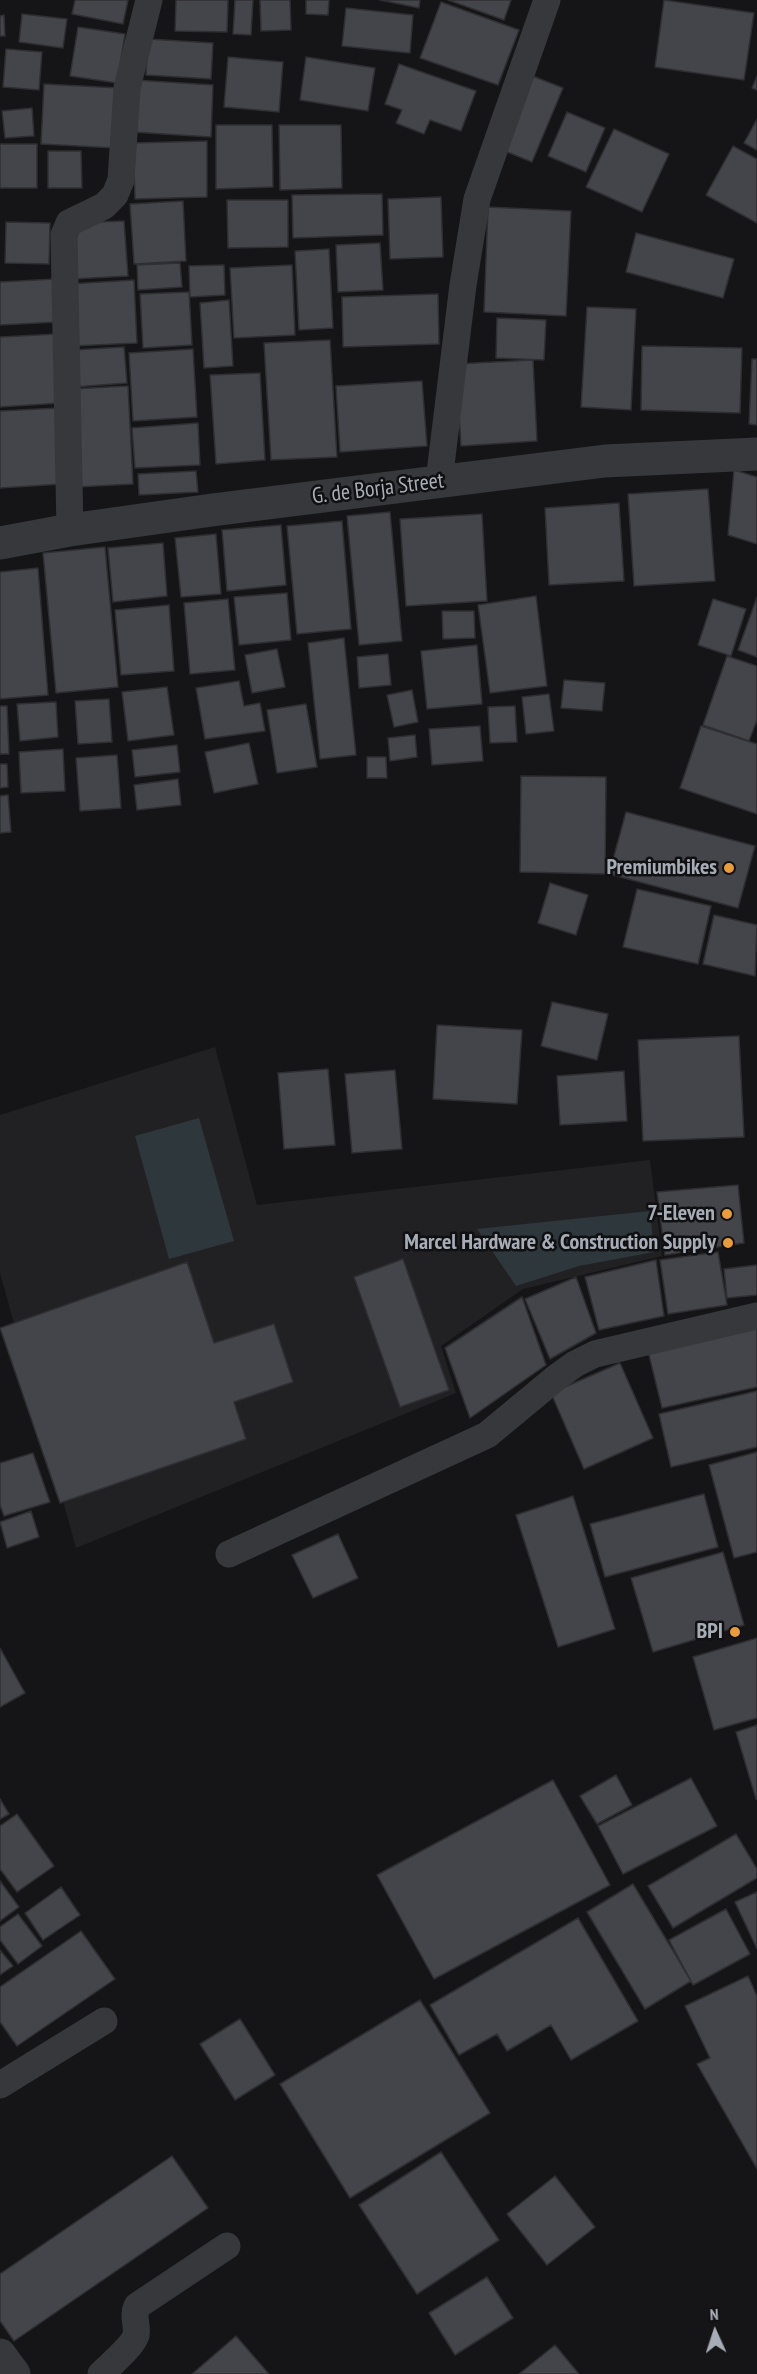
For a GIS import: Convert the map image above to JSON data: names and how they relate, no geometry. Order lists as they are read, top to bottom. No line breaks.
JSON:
{"streets":{"street":["G. de Borja Street"]},"places":["Premiumbikes","7-Eleven","Marcel Hardware & Construction Supply","BPI"],"north":"top"}
